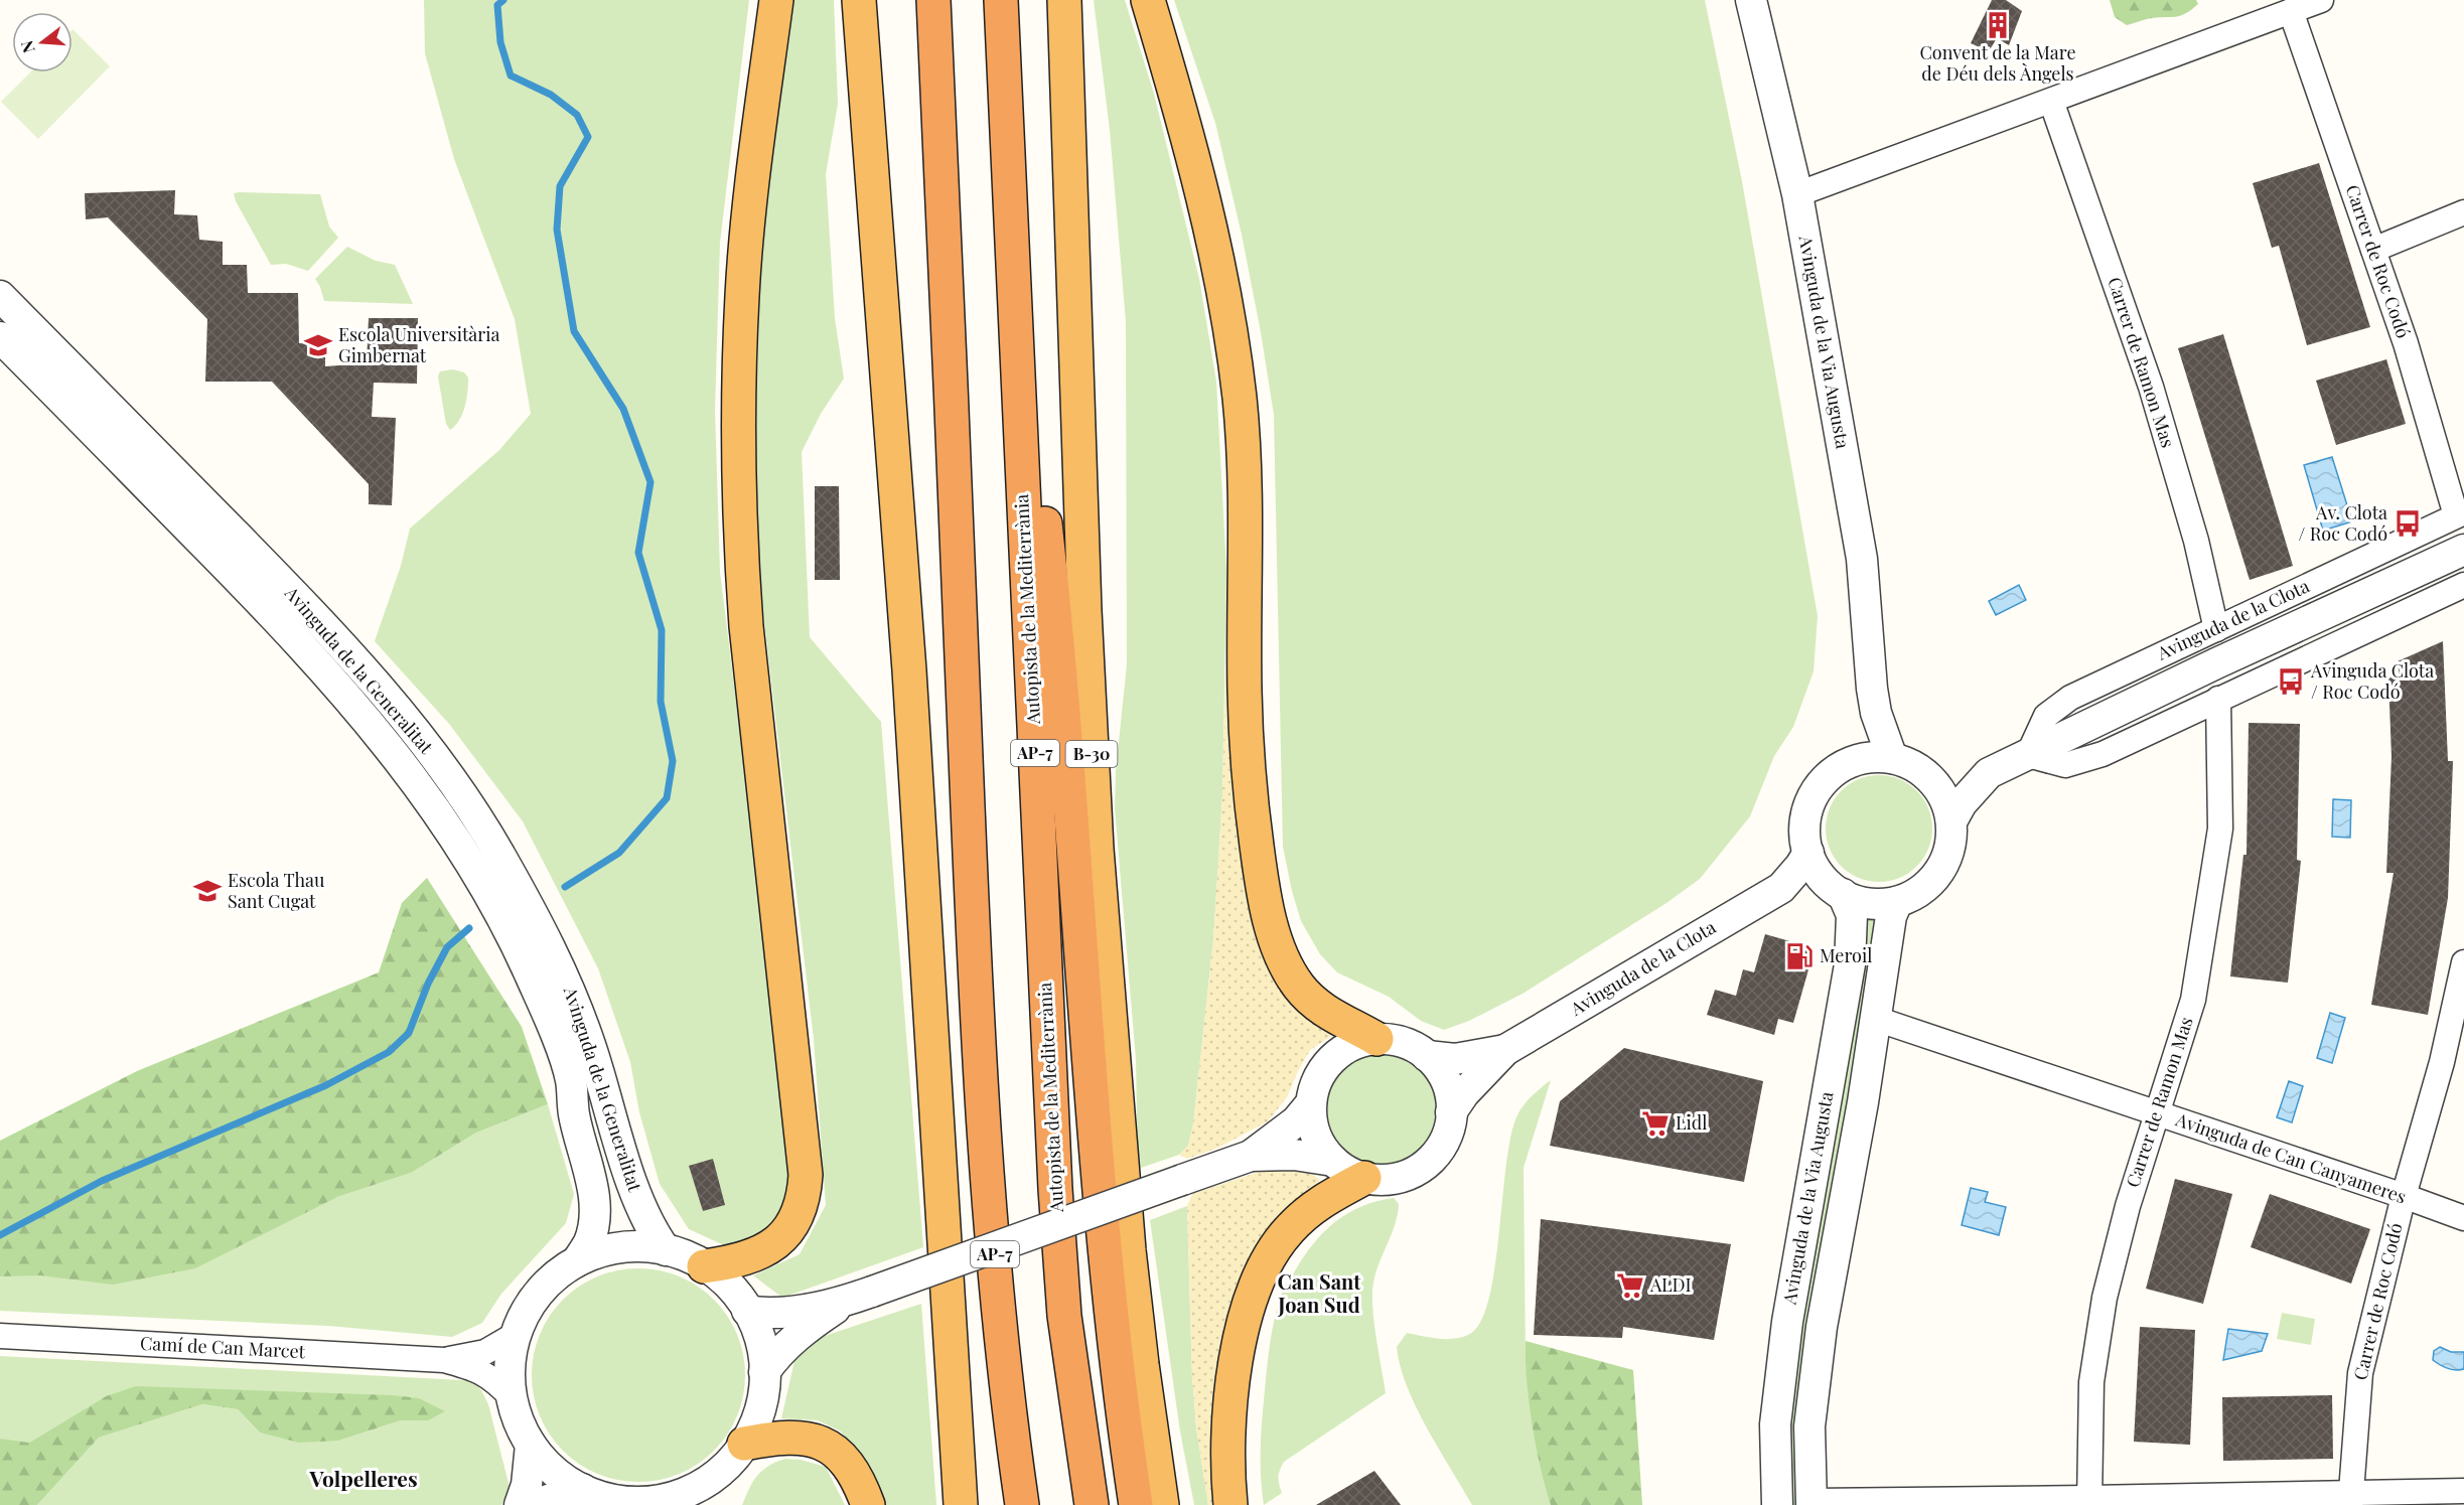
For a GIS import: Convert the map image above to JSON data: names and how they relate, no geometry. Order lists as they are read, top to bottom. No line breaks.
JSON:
{"streets":{"highway":["Autopista de la Mediterrània","AP-7","B-30"],"street":["Carrer de Roc Codó","Avinguda de la Via Augusta","Carrer de Ramon Mas","Avinguda de la Clota","Avinguda de la Generalitat","Avinguda de Can Canyameres","Camí de Can Marcet"]},"crossings":[["Carrer de Roc Codó","Avinguda de la Clota"],["Carrer de Roc Codó","Avinguda de Can Canyameres"],["Avinguda de la Via Augusta","Avinguda de la Clota"],["Avinguda de la Via Augusta","Avinguda de Can Canyameres"],["Carrer de Ramon Mas","Avinguda de la Clota"],["Carrer de Ramon Mas","Avinguda de Can Canyameres"]],"districts":["Can Sant Joan Sud","Volpelleres"],"places":{"building":["Convent de la Mare de Déu dels Àngels"],"school or university":["Escola Universitària Gimbernat","Escola Thau Sant Cugat"],"bus stop":["Av. Clota / Roc Codó","Avinguda Clota / Roc Codó"],"fuel station":["Meroil"],"supermarket":["Lidl","ALDI"]},"north":"left"}
